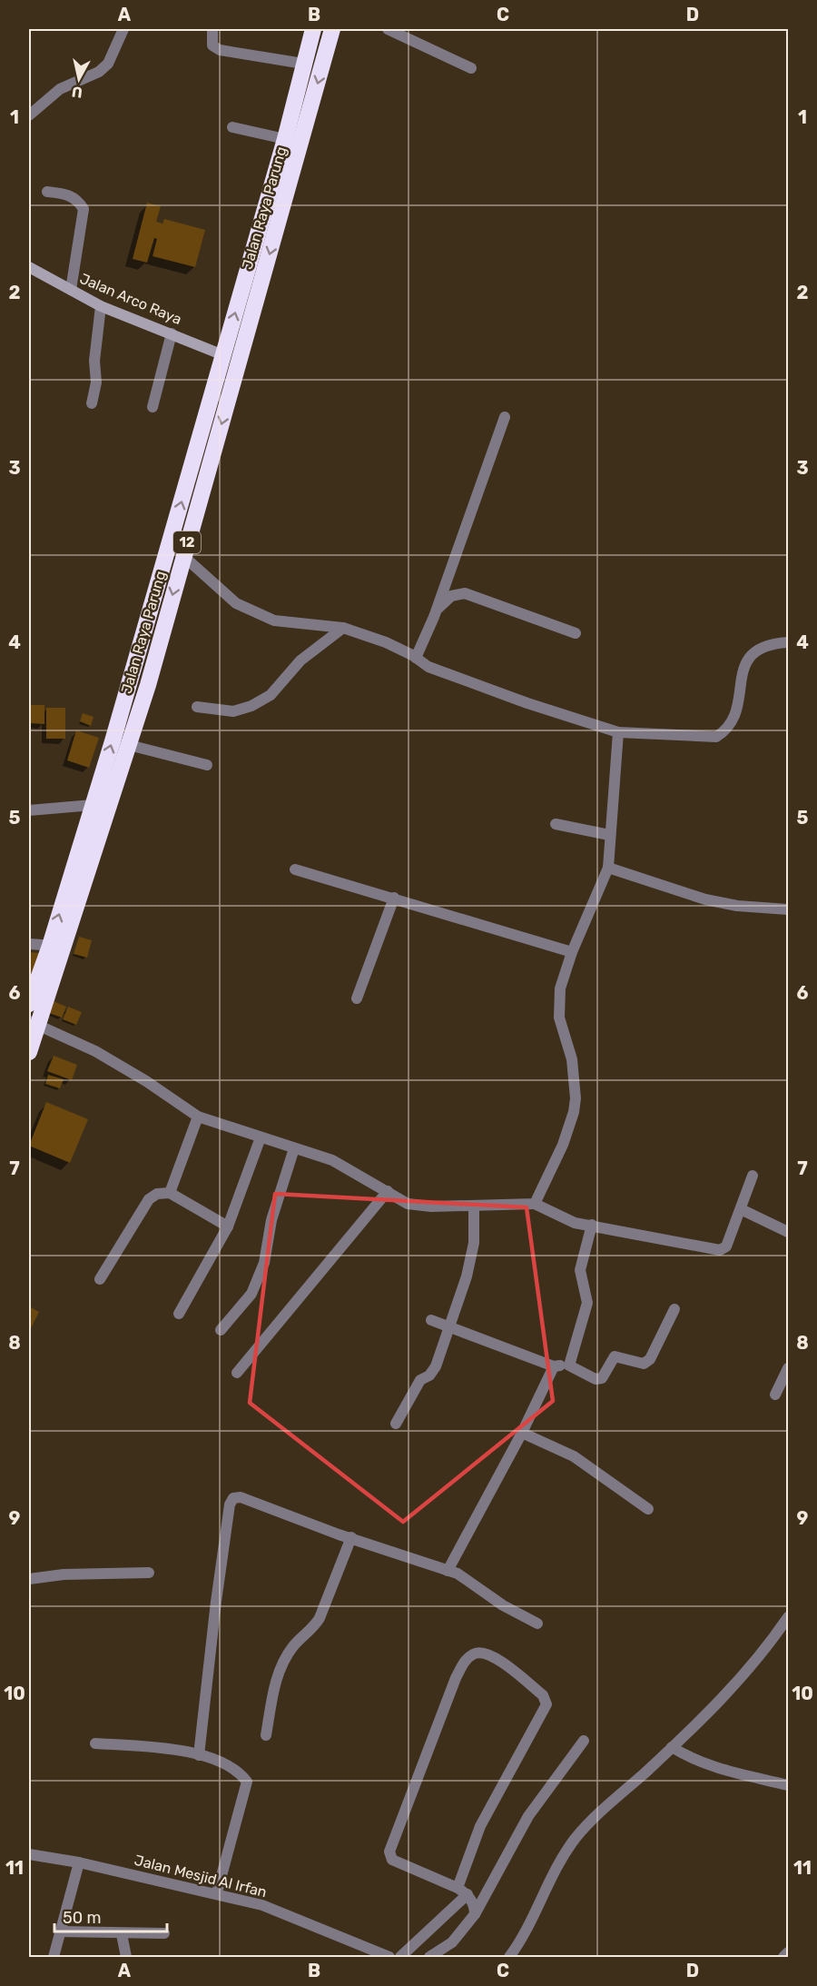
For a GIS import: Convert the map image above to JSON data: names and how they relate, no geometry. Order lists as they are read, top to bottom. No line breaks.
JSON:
{"streets":{"highway":["Jalan Raya Parung","12"],"main road":["Jalan Arco Raya"],"street":["Jalan Mesjid Al Irfan"]},"crossings":[["Jalan Raya Parung","Jalan Arco Raya"]],"scale_bar":"50 m","north":"bottom","grid":{"columns":["A","B","C","D"],"rows":["1","2","3","4","5","6","7","8","9","10","11"]}}
